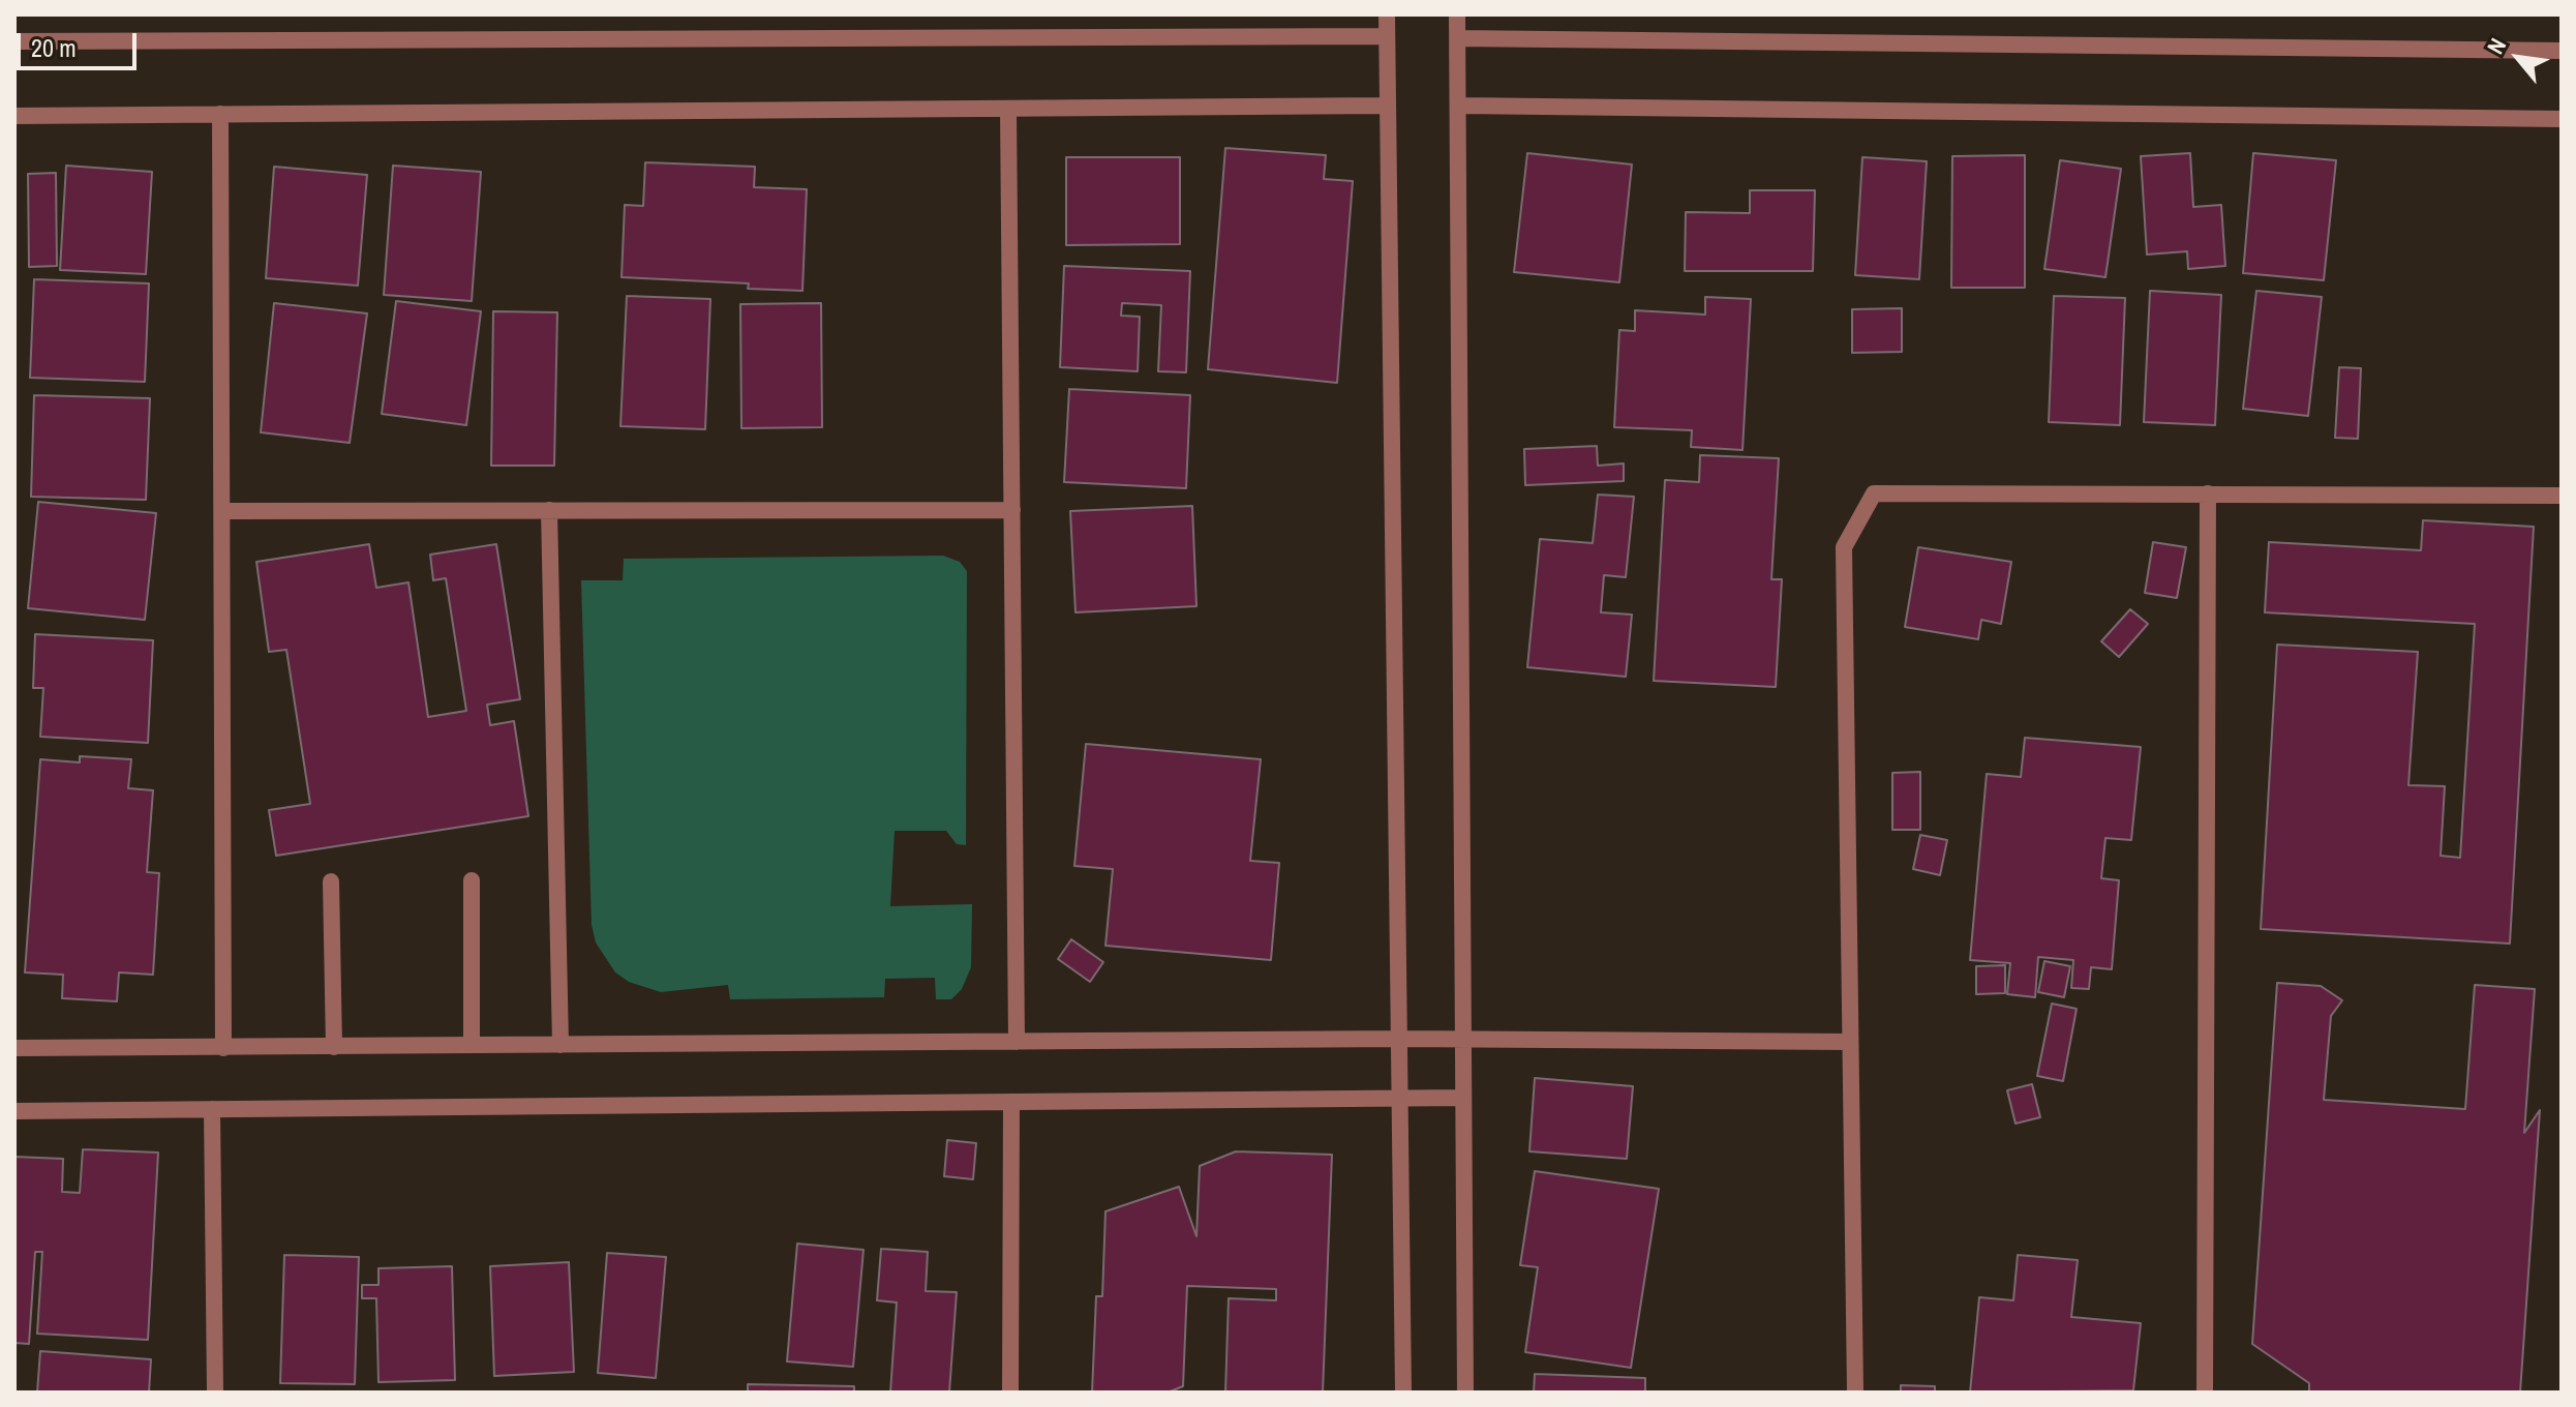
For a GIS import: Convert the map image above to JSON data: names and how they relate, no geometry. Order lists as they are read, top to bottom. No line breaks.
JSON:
{"scale_bar":"20 m","north":"top left"}
